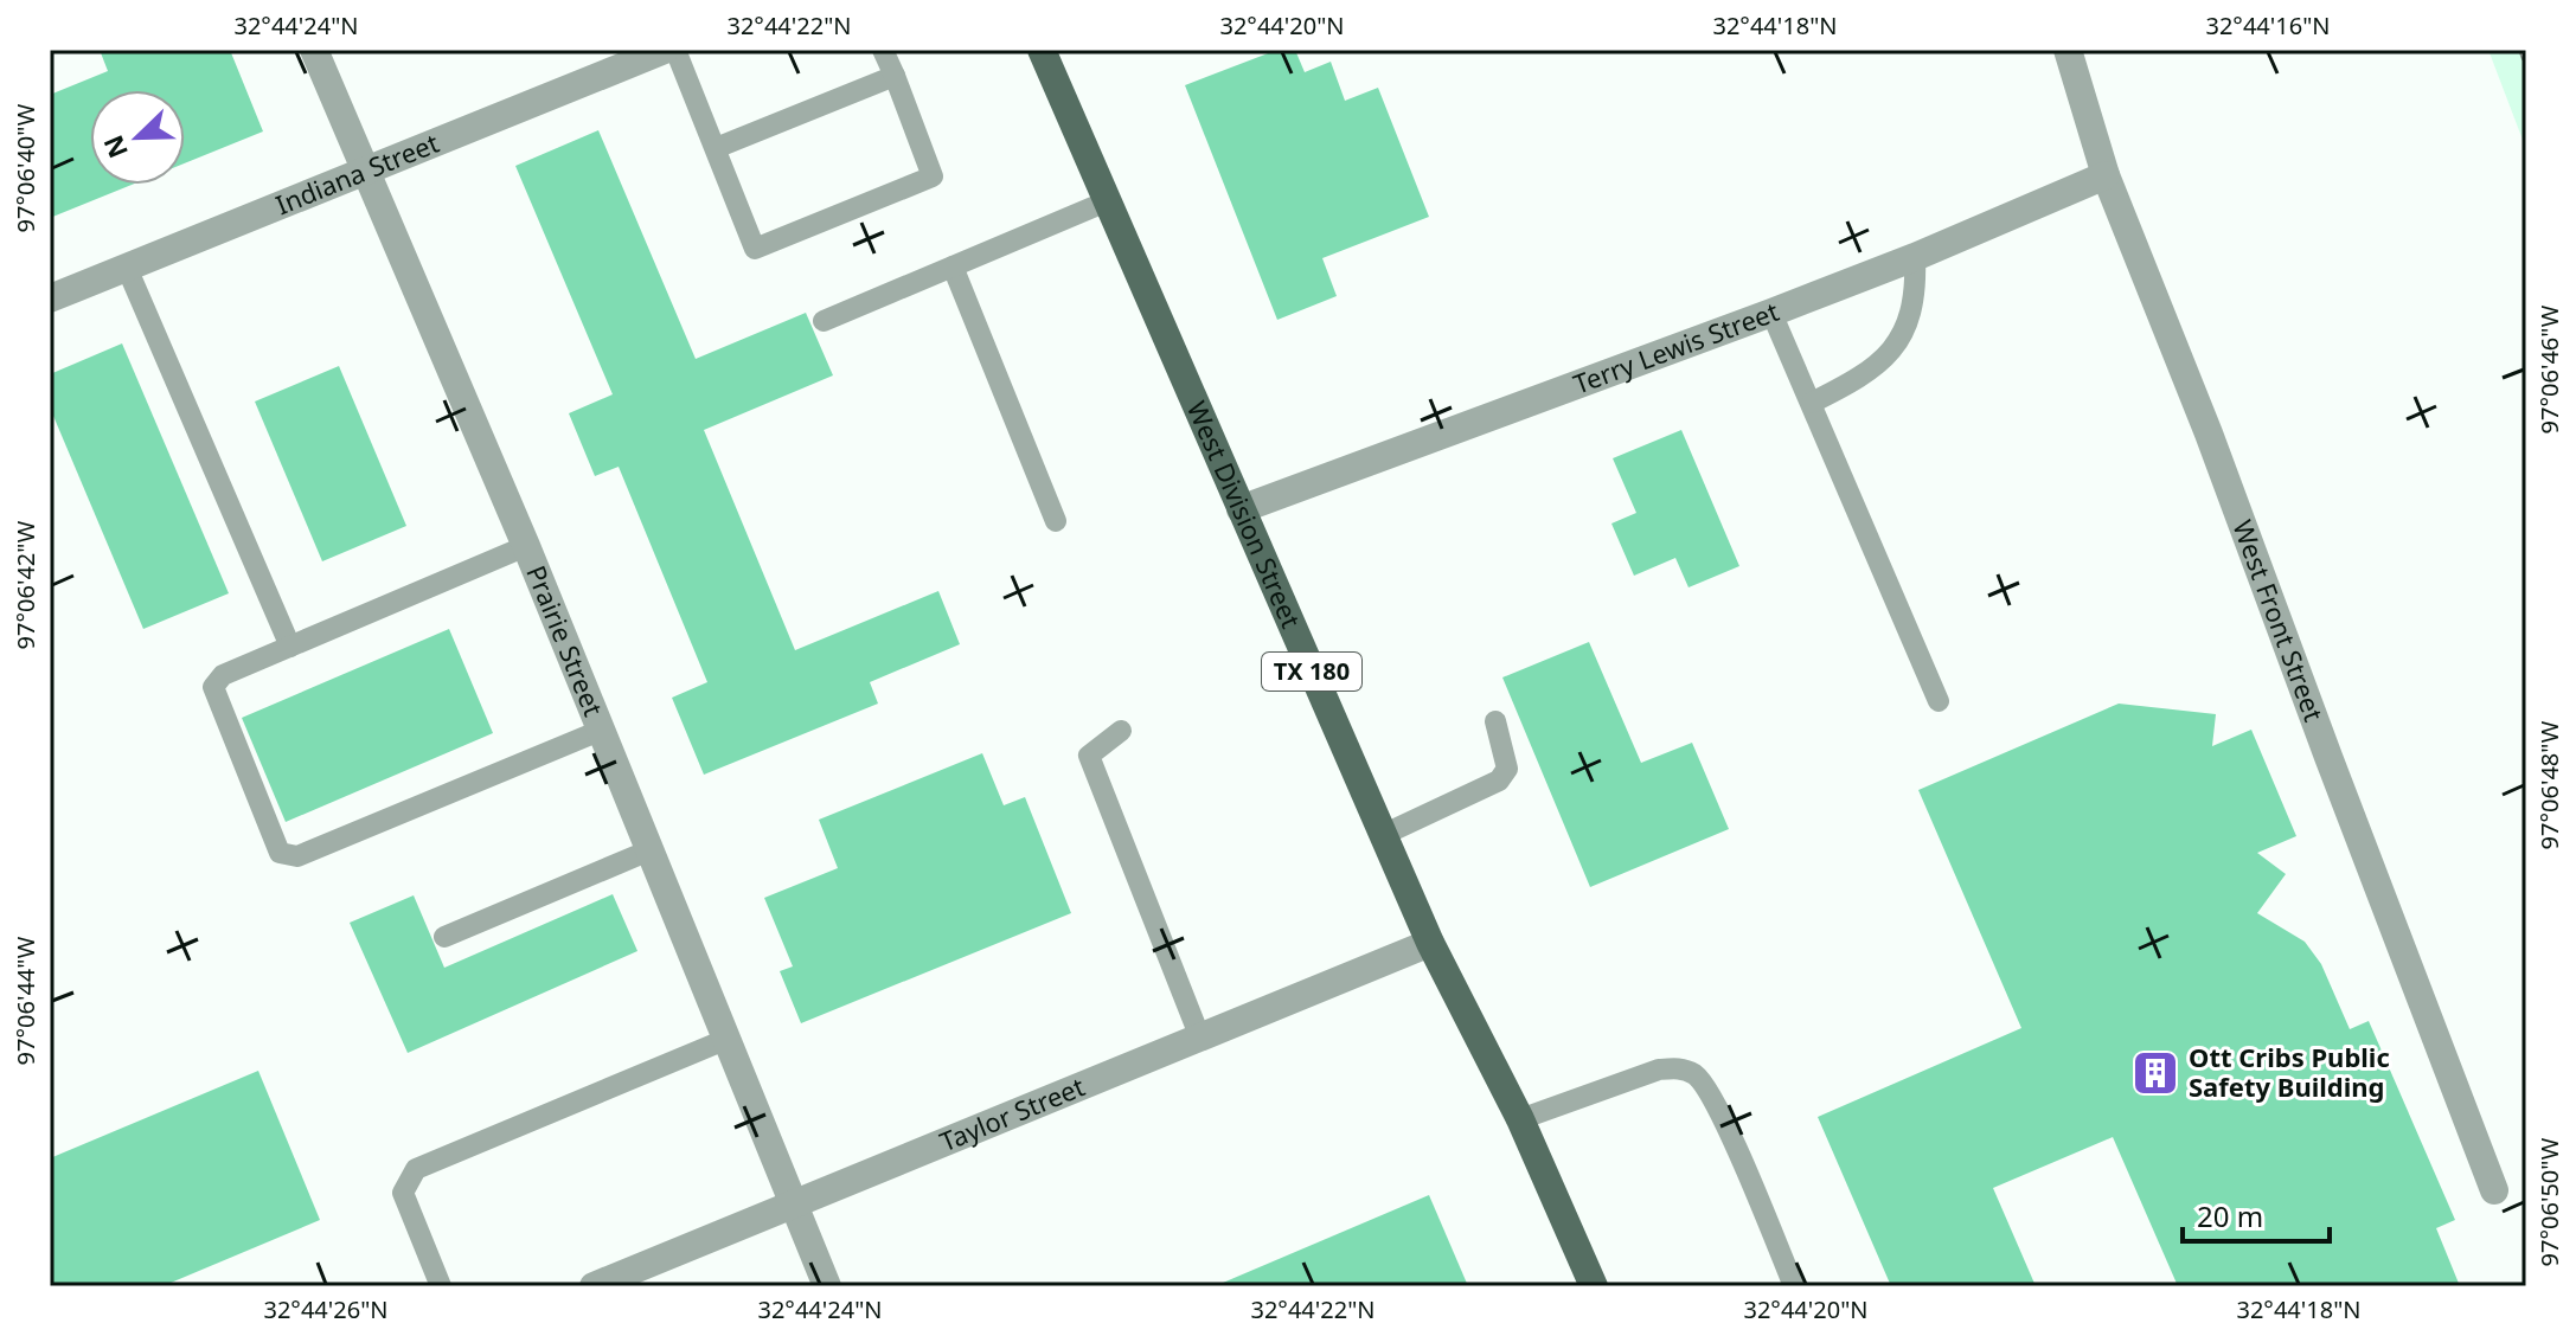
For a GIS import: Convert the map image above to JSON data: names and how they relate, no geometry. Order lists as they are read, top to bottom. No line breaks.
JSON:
{"streets":{"main road":["West Division Street","TX 180"],"street":["Indiana Street","Terry Lewis Street","West Front Street","Prairie Street","Taylor Street"]},"crossings":[["Indiana Street","Prairie Street"],["Terry Lewis Street","West Division Street"],["Terry Lewis Street","West Front Street"],["West Division Street","Taylor Street"],["Prairie Street","Taylor Street"]],"places":{"building":["Ott Cribs Public Safety Building"]},"scale_bar":"20 m","north":"bottom left","coordinates":["32°44'24\"N","32°44'22\"N","32°44'20\"N","32°44'18\"N","32°44'16\"N","97°06'40\"W","97°06'46\"W","97°06'42\"W","97°06'48\"W","97°06'44\"W","97°06'50\"W","32°44'26\"N"]}
